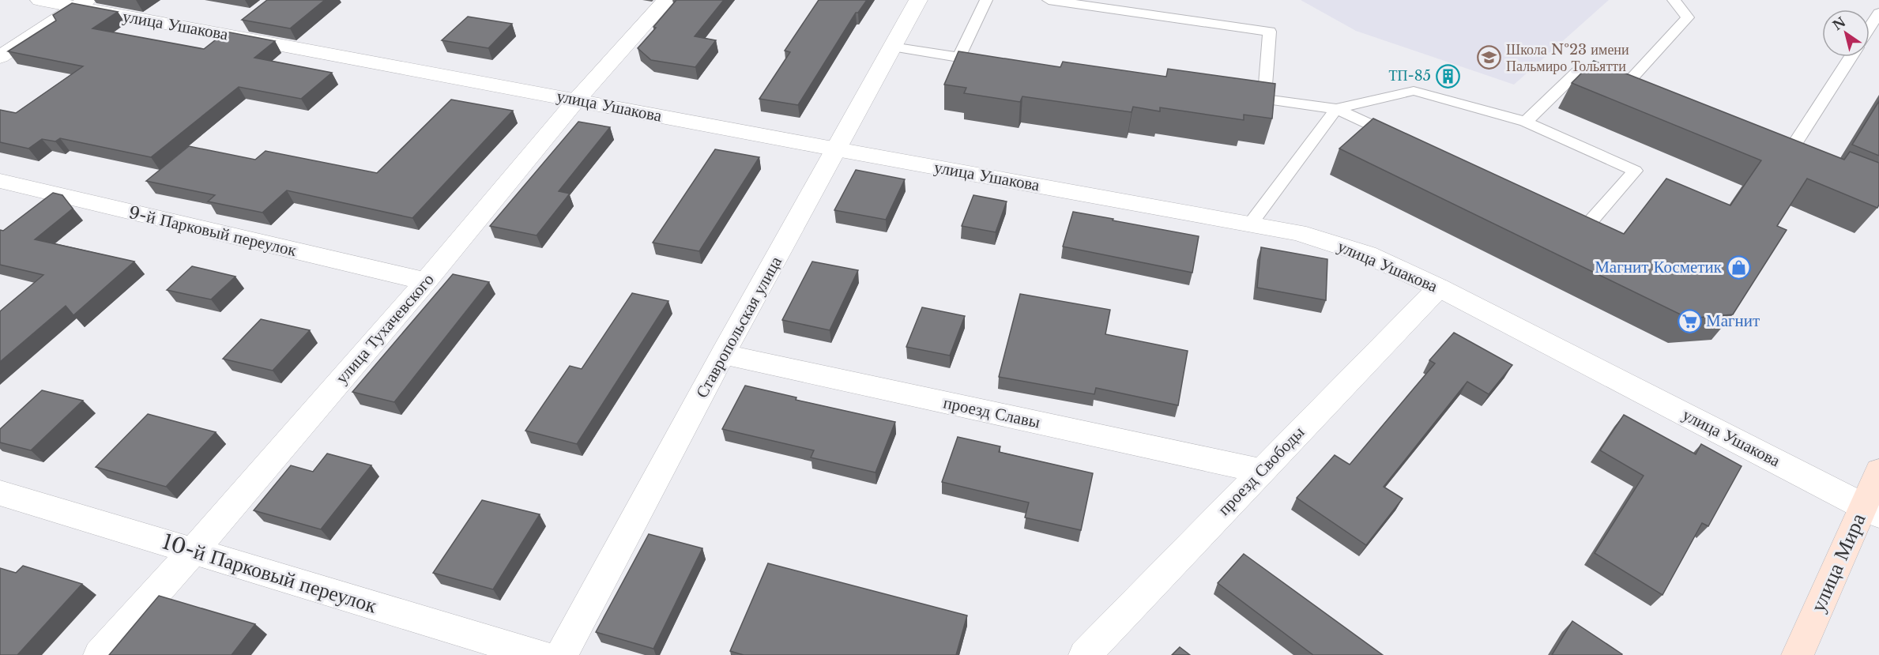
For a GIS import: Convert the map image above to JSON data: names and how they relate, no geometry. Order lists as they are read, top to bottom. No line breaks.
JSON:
{"streets":{"main road":["улица Мира"],"street":["улица Ушакова","9-й Парковый переулок","Ставропольская улица","улица Тухачевского","проезд Славы","проезд Свободы","10-й Парковый переулок"]},"crossings":[["улица Ушакова","Ставропольская улица"],["улица Ушакова","улица Тухачевского"],["улица Ушакова","проезд Свободы"],["улица Ушакова","улица Мира"],["9-й Парковый переулок","улица Тухачевского"],["Ставропольская улица","проезд Славы"],["улица Тухачевского","10-й Парковый переулок"],["проезд Славы","проезд Свободы"]],"places":{"school or university":["Школа №23 имени Пальмиро Тольятти"],"building":["ТП-85"],"shop":["Магнит Косметик"],"supermarket":["Магнит"]},"north":"top left"}
